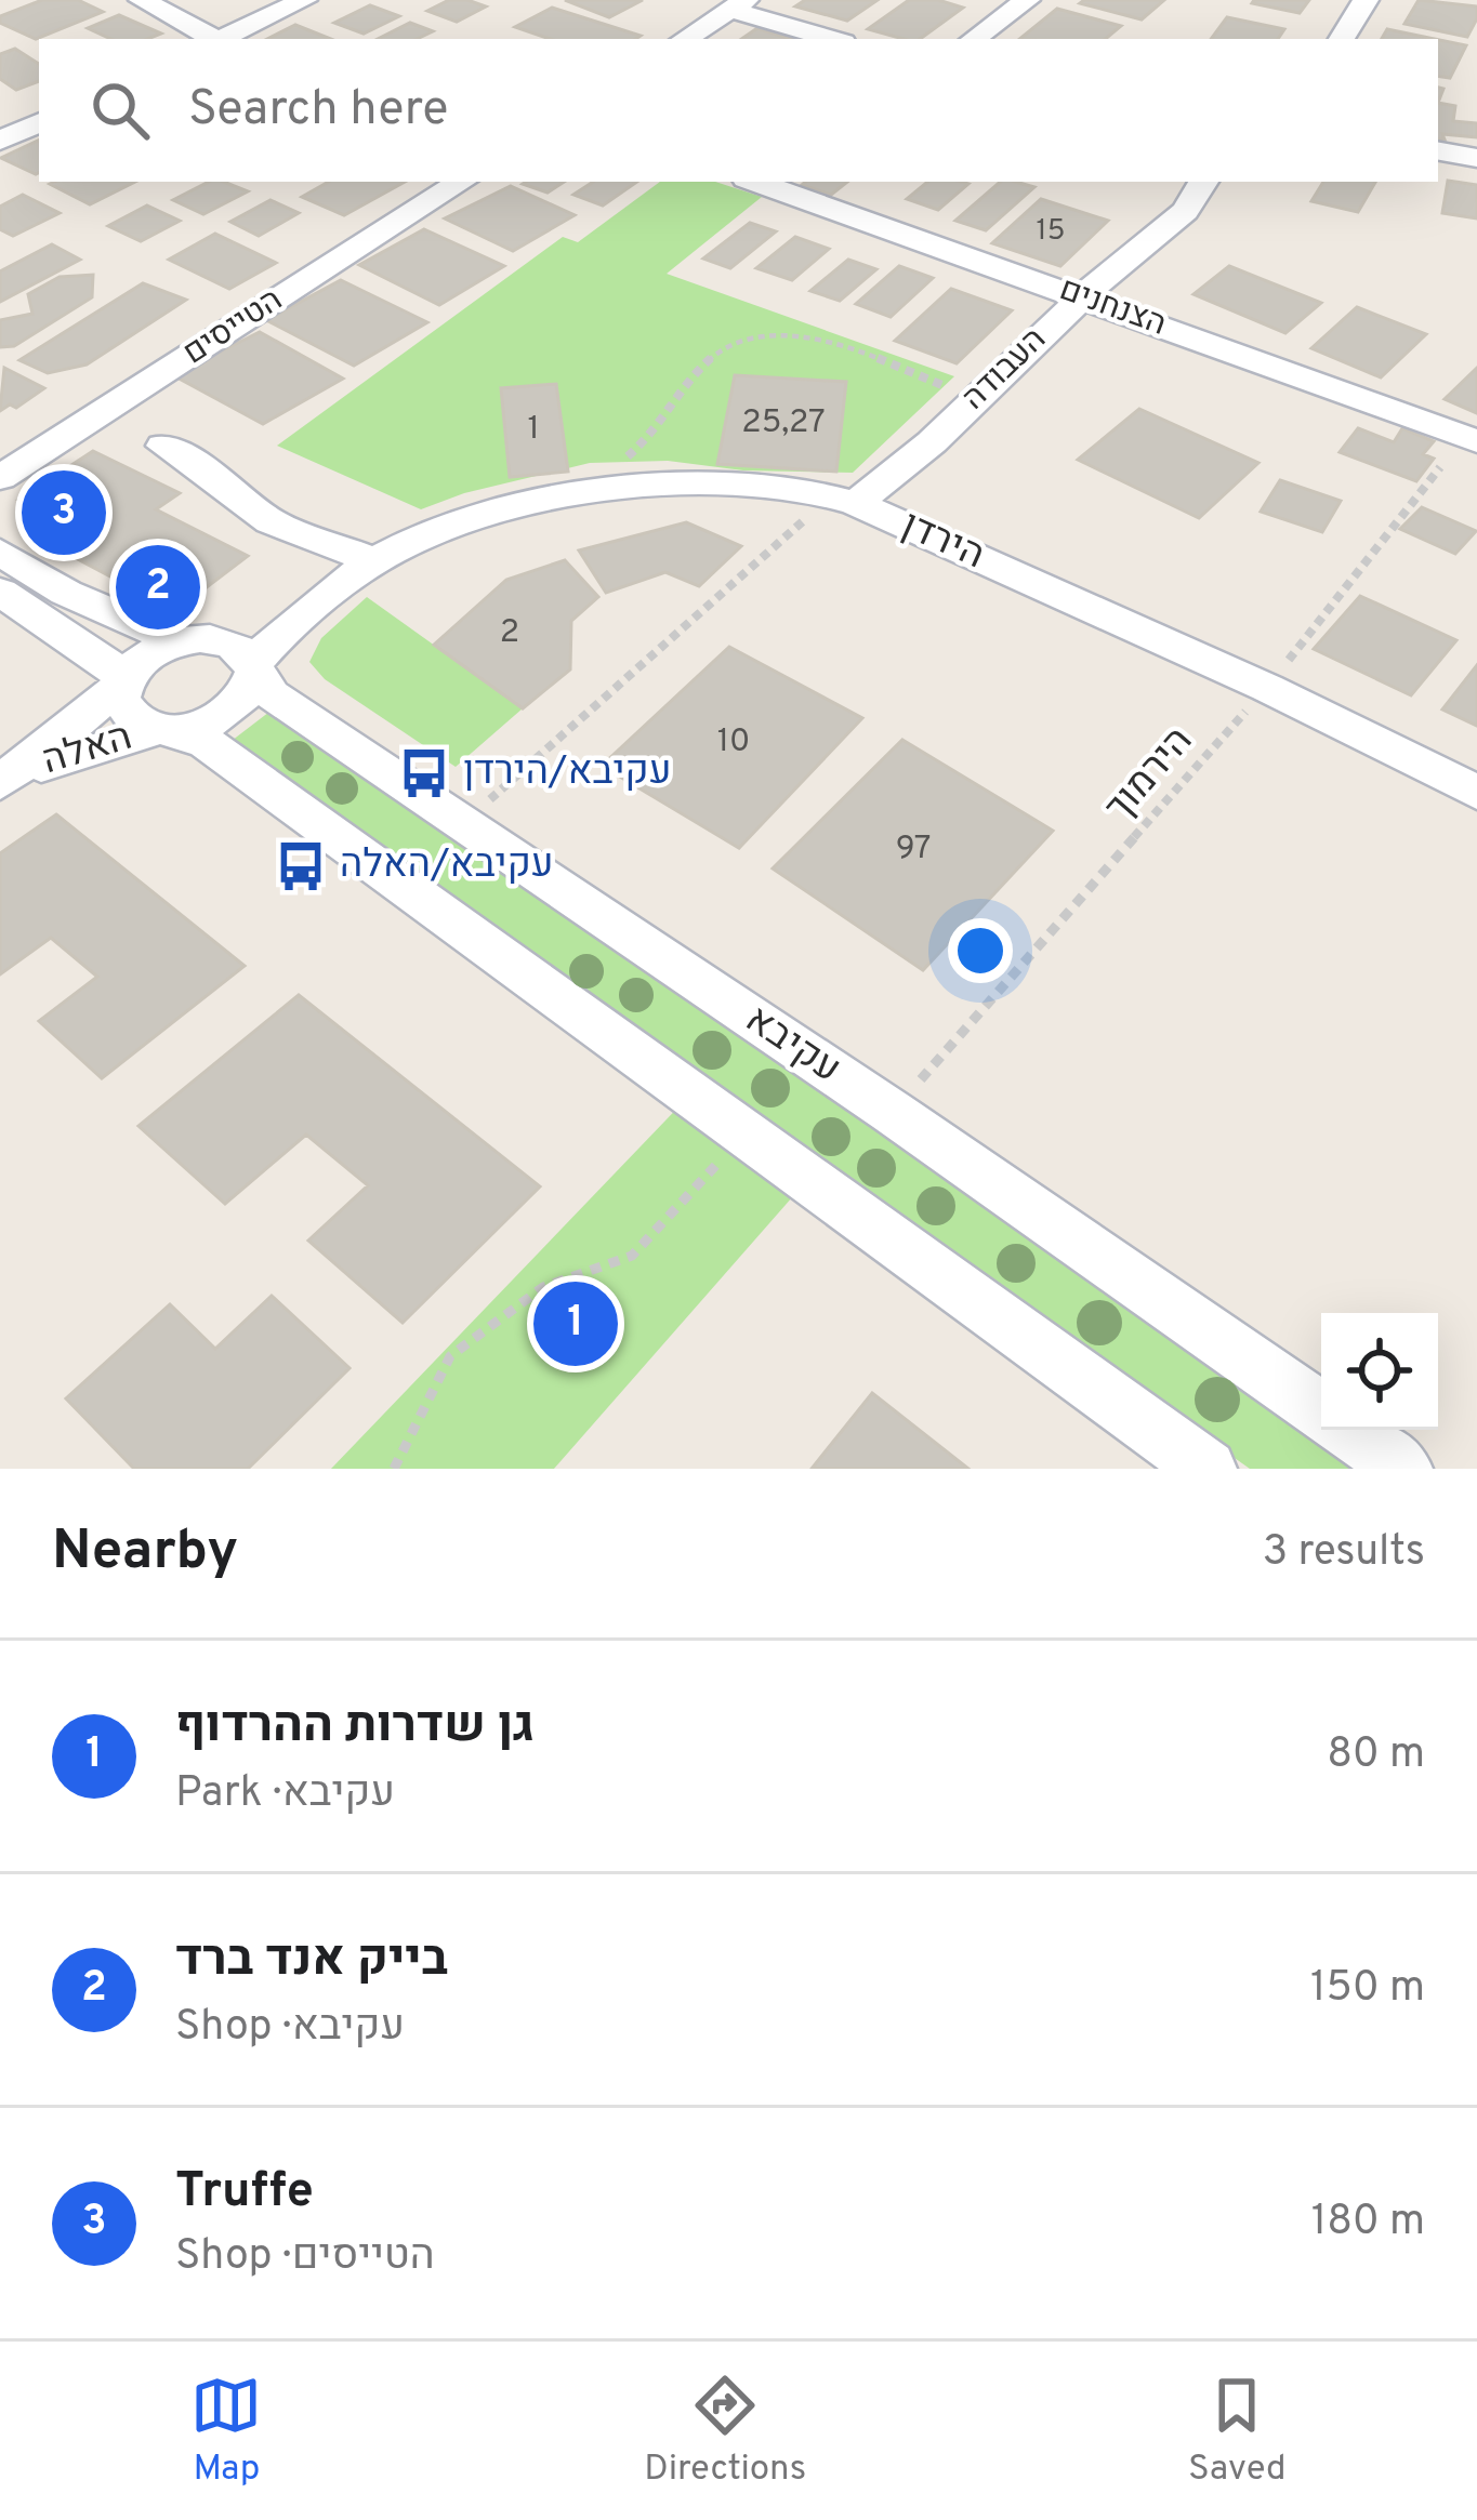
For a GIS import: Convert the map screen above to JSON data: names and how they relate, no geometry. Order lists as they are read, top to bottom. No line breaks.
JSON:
{"streets":{"street":["הצנחנים","הטייסים","העבודה","הירדן","האלה","עקיבא"],"path":["הירמוך"]},"crossings":[["הצנחנים","העבודה"],["העבודה","הירדן"],["הירדן","האלה"],["הירדן","הירמוך"],["הירדן","עקיבא"],["האלה","עקיבא"],["הירמוך","עקיבא"]],"places":{"bus stop":["עקיבא/הירדן","עקיבא/האלה"]},"house_numbers":["15","25,27","1","2","10","97"],"page":{"search":"Search here","pins":["3","2","1"],"heading":["Nearby","3 results"],"list":[{"mark":"1","name":"גן שדרות ההרדוף","note":"Park · עקיבא","value":"80 m"},{"mark":"2","name":"בייק אנד ברד","note":"Shop · עקיבא","value":"150 m"},{"mark":"3","name":"Truffe","note":"Shop · הטייסים","value":"180 m"}],"nav":["Map","Directions","Saved"]}}
